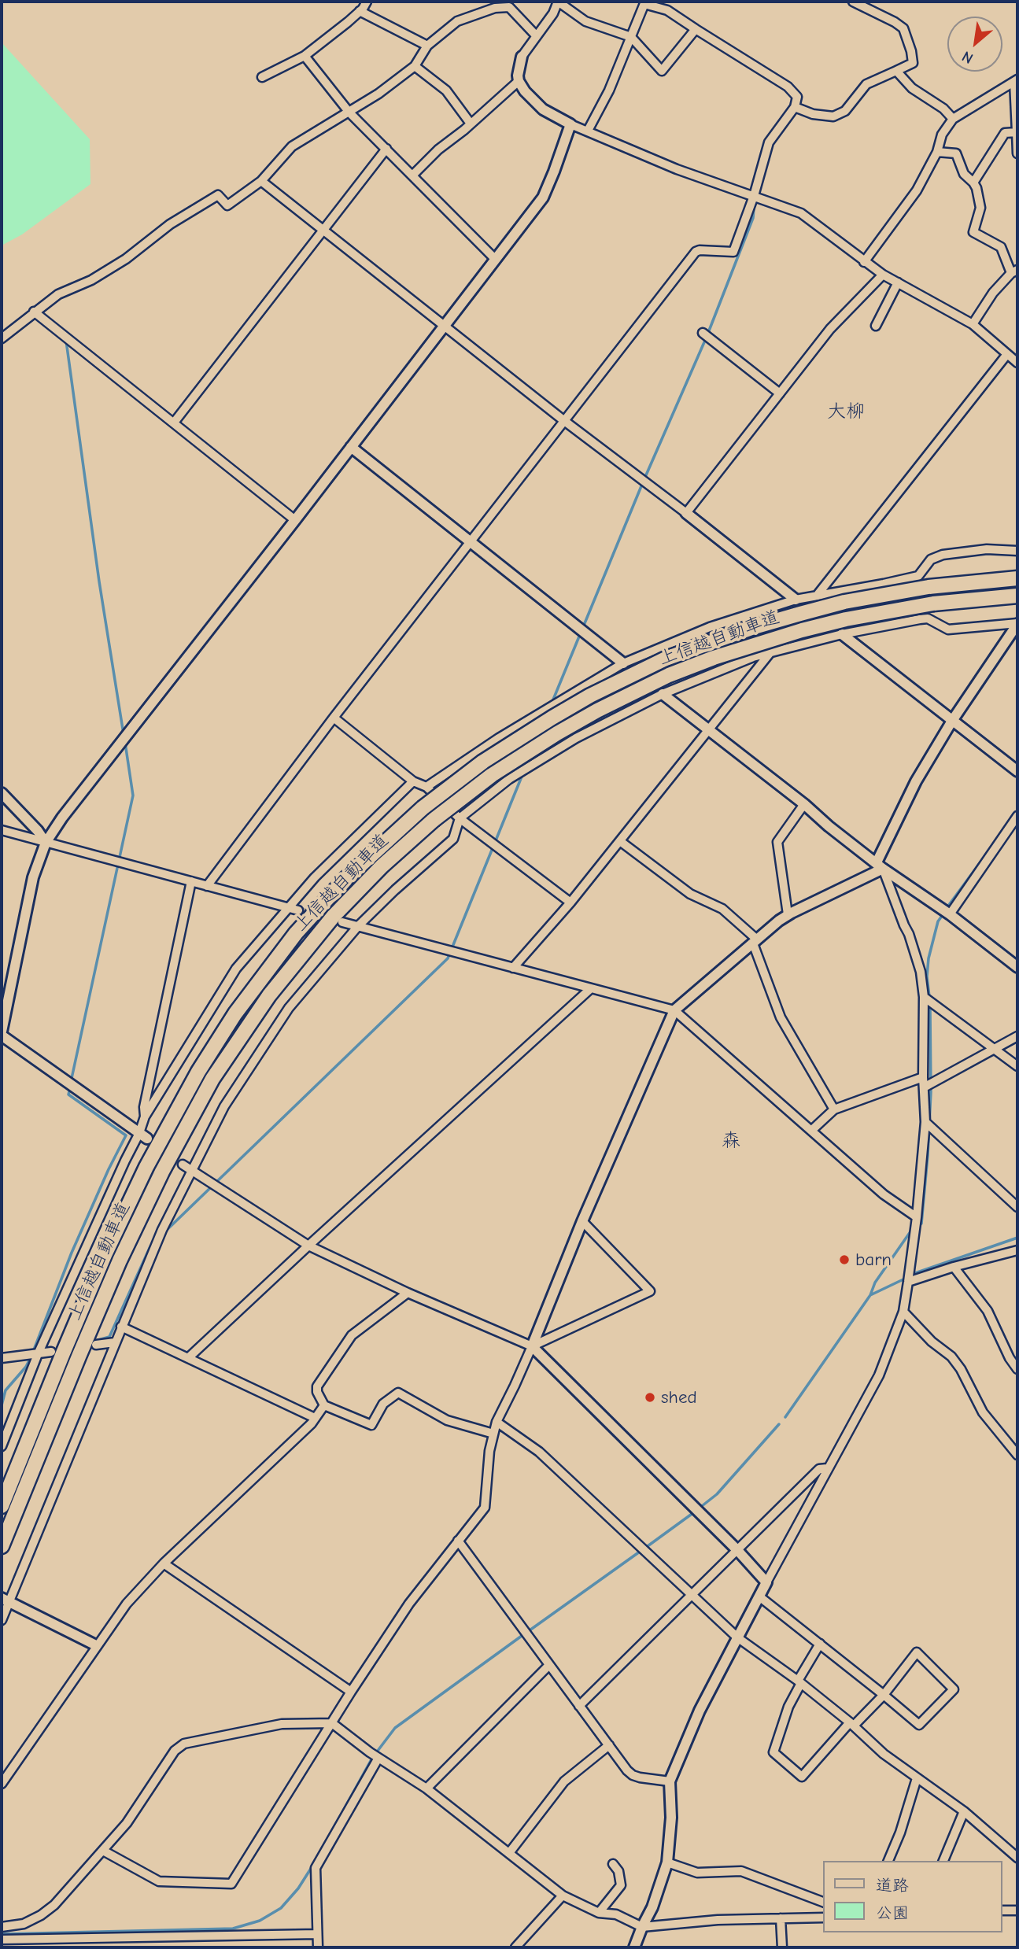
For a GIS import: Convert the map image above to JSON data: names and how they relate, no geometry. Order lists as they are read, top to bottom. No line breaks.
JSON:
{"streets":{"highway":["上信越自動車道"]},"districts":["大柳","森"],"places":["barn","shed"],"legend":["道路","公園"],"north":"bottom left"}
